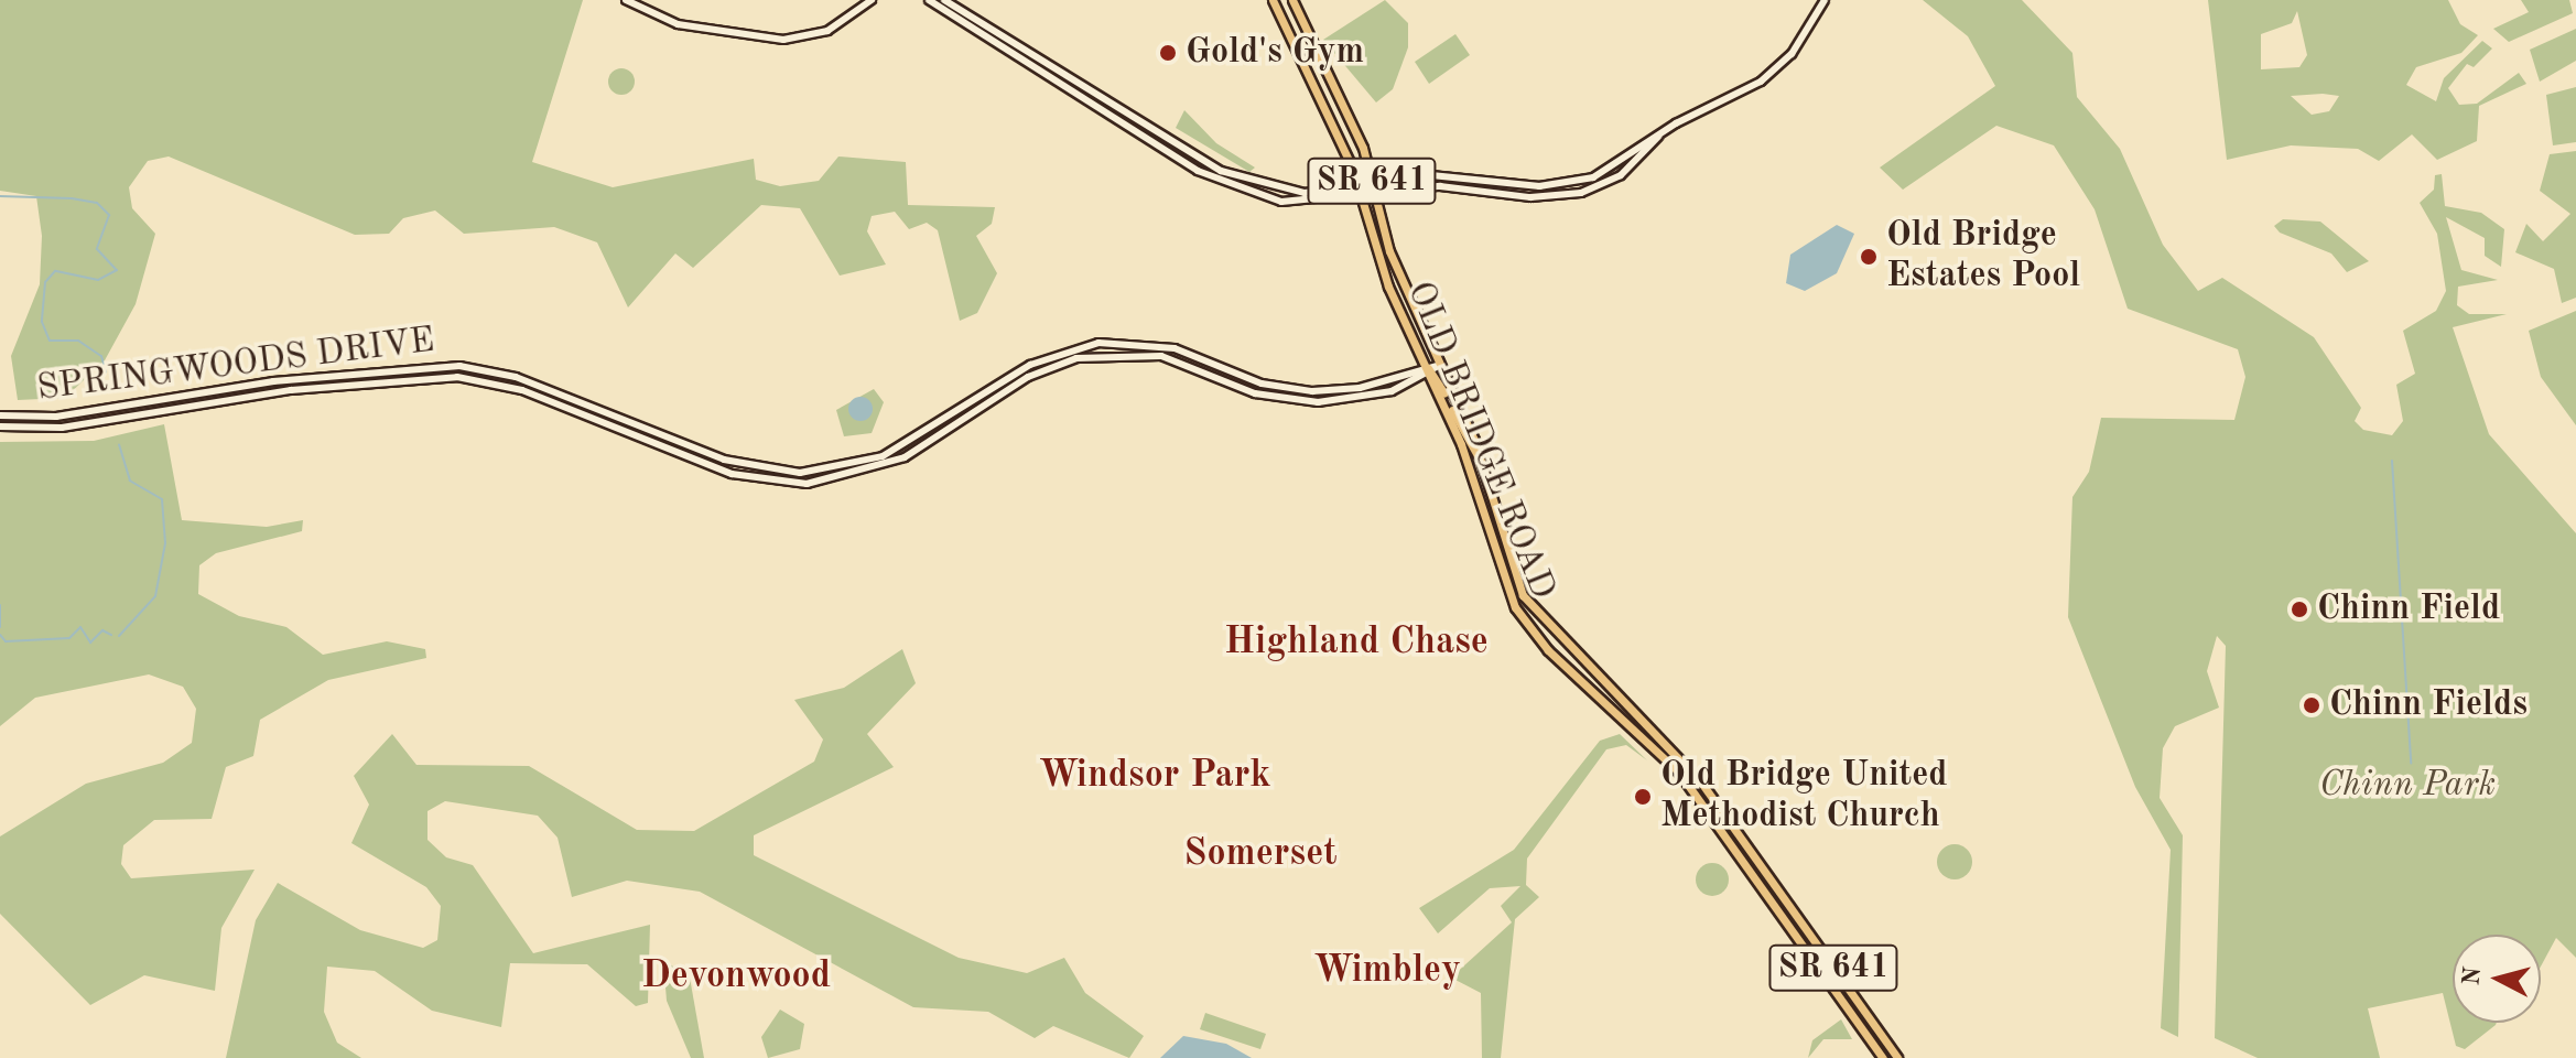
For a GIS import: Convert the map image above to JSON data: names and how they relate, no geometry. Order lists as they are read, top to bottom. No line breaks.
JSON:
{"streets":{"main road":["SR 641","OLD BRIDGE ROAD"],"street":["SPRINGWOODS DRIVE"]},"crossings":[["SPRINGWOODS DRIVE","OLD BRIDGE ROAD"]],"districts":["Highland Chase","Windsor Park","Somerset","Wimbley","Devonwood"],"parks":["Chinn Park"],"places":["Gold's Gym","Old Bridge Estates Pool","Chinn Field","Chinn Fields","Old Bridge United Methodist Church"],"north":"left"}
